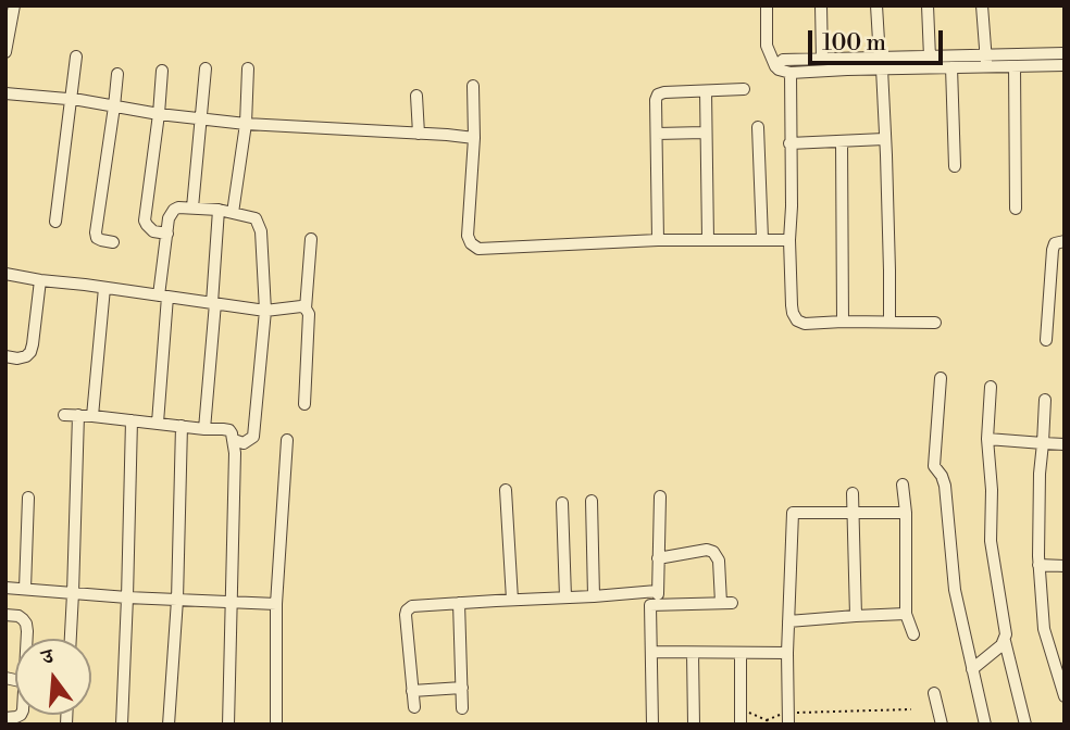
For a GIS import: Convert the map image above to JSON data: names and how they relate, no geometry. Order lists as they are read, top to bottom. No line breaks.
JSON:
{"scale_bar":"100 m","north":"top"}
